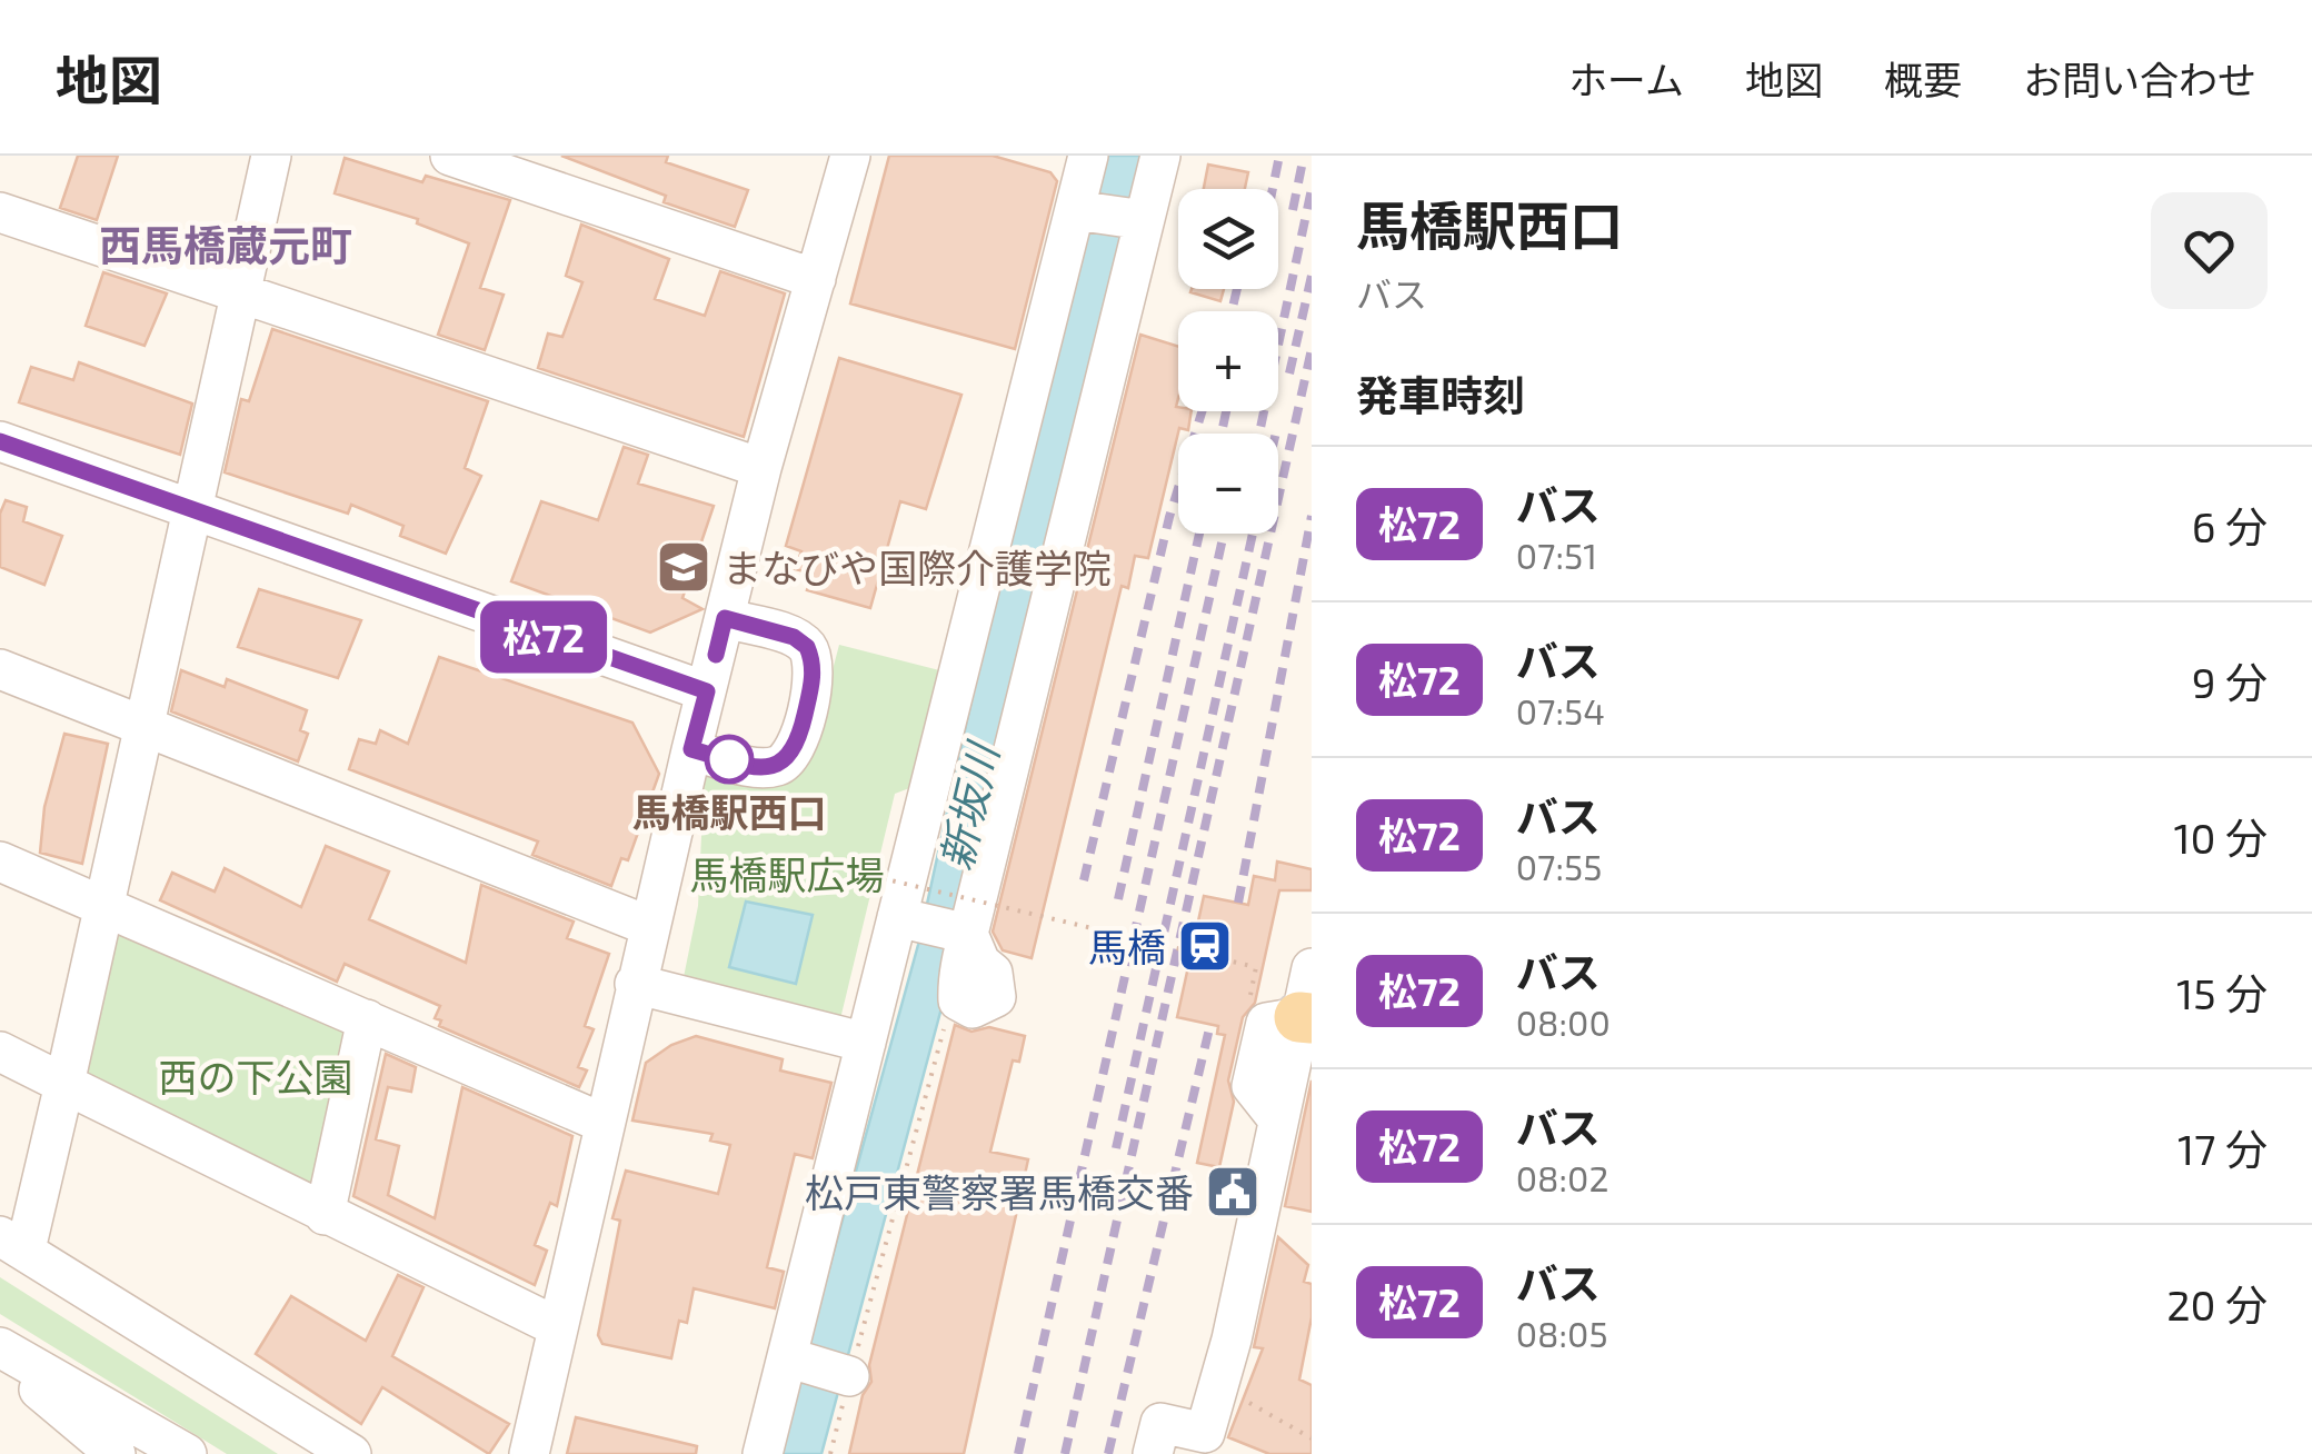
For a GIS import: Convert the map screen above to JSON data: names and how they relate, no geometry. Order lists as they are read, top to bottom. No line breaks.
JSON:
{"districts":["西馬橋蔵元町"],"water":["新坂川"],"parks":["馬橋駅広場","西の下公園"],"places":{"school or university":["まなびや国際介護学院"],"other":["馬橋駅西口"],"station":["馬橋"],"public building":["松戸東警察署馬橋交番"]},"lines":["bus line 松72"],"page":{"header":"地図","nav":["ホーム","地図","概要","お問い合わせ"],"on_map":"松72","heading":[["馬橋駅西口","バス"],"発車時刻"],"map_buttons":["+","−"],"list":[{"mark":"松72","name":"バス","note":"07:51","value":"6 分"},{"mark":"松72","name":"バス","note":"07:54","value":"9 分"},{"mark":"松72","name":"バス","note":"07:55","value":"10 分"},{"mark":"松72","name":"バス","note":"08:00","value":"15 分"},{"mark":"松72","name":"バス","note":"08:02","value":"17 分"},{"mark":"松72","name":"バス","note":"08:05","value":"20 分"}]}}
